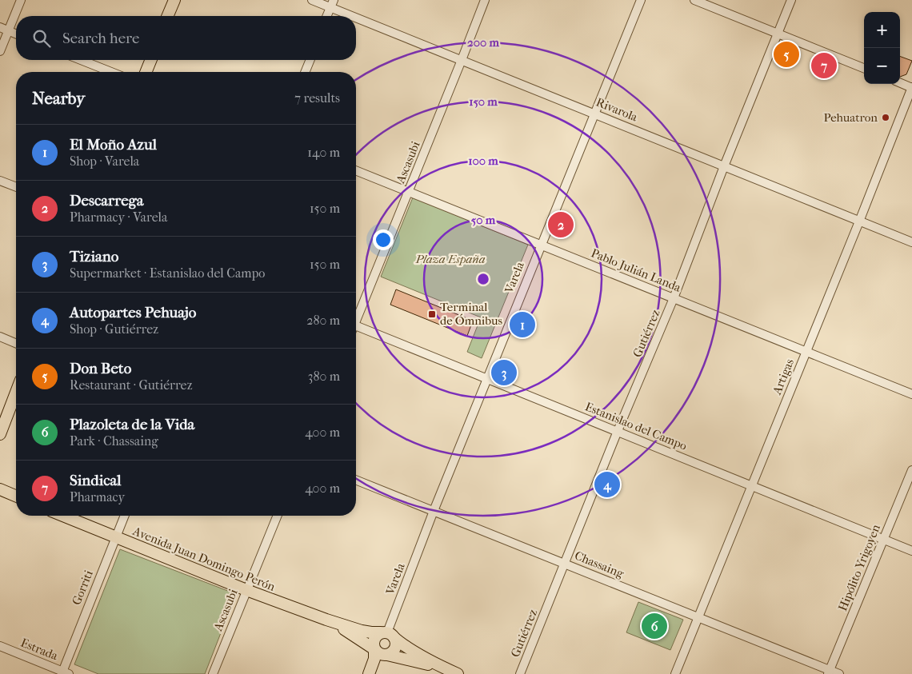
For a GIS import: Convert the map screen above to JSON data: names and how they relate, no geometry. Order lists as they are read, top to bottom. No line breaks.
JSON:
{"streets":{"main road":["Avenida Juan Domingo Perón"],"street":["Rivarola","Ascasubi","Pablo Julián Landa","Varela","Gutiérrez","Artigas","Estanislao del Campo","Chassaing","Hipólito Yrigoyen","Gorriti","Estrada"]},"crossings":[["Rivarola","Ascasubi"],["Rivarola","Varela"],["Rivarola","Gutiérrez"],["Rivarola","Artigas"],["Ascasubi","Pablo Julián Landa"],["Ascasubi","Avenida Juan Domingo Perón"],["Pablo Julián Landa","Varela"],["Pablo Julián Landa","Gutiérrez"],["Pablo Julián Landa","Artigas"],["Varela","Estanislao del Campo"],["Varela","Avenida Juan Domingo Perón"],["Varela","Chassaing"],["Gutiérrez","Estanislao del Campo"],["Gutiérrez","Chassaing"],["Artigas","Estanislao del Campo"],["Artigas","Chassaing"],["Estanislao del Campo","Hipólito Yrigoyen"],["Avenida Juan Domingo Perón","Gorriti"],["Chassaing","Hipólito Yrigoyen"],["Gorriti","Estrada"]],"parks":["Plaza España"],"places":{"other":["Pehuatron"],"transit":["Terminal de Ómnibus"]},"page":{"map_buttons":["+","−"],"search":"Search here","pins":["5","7","2","1","3","4","6"],"heading":["Nearby","7 results"],"list":[{"mark":"1","name":"El Moño Azul","note":"Shop · Varela","value":"140 m"},{"mark":"2","name":"Descarrega","note":"Pharmacy · Varela","value":"150 m"},{"mark":"3","name":"Tiziano","note":"Supermarket · Estanislao del Campo","value":"150 m"},{"mark":"4","name":"Autopartes Pehuajo","note":"Shop · Gutiérrez","value":"280 m"},{"mark":"5","name":"Don Beto","note":"Restaurant · Gutiérrez","value":"380 m"},{"mark":"6","name":"Plazoleta de la Vida","note":"Park · Chassaing","value":"400 m"},{"mark":"7","name":"Sindical","note":"Pharmacy","value":"400 m"}]},"rings":["200 m","150 m","100 m","50 m"]}
